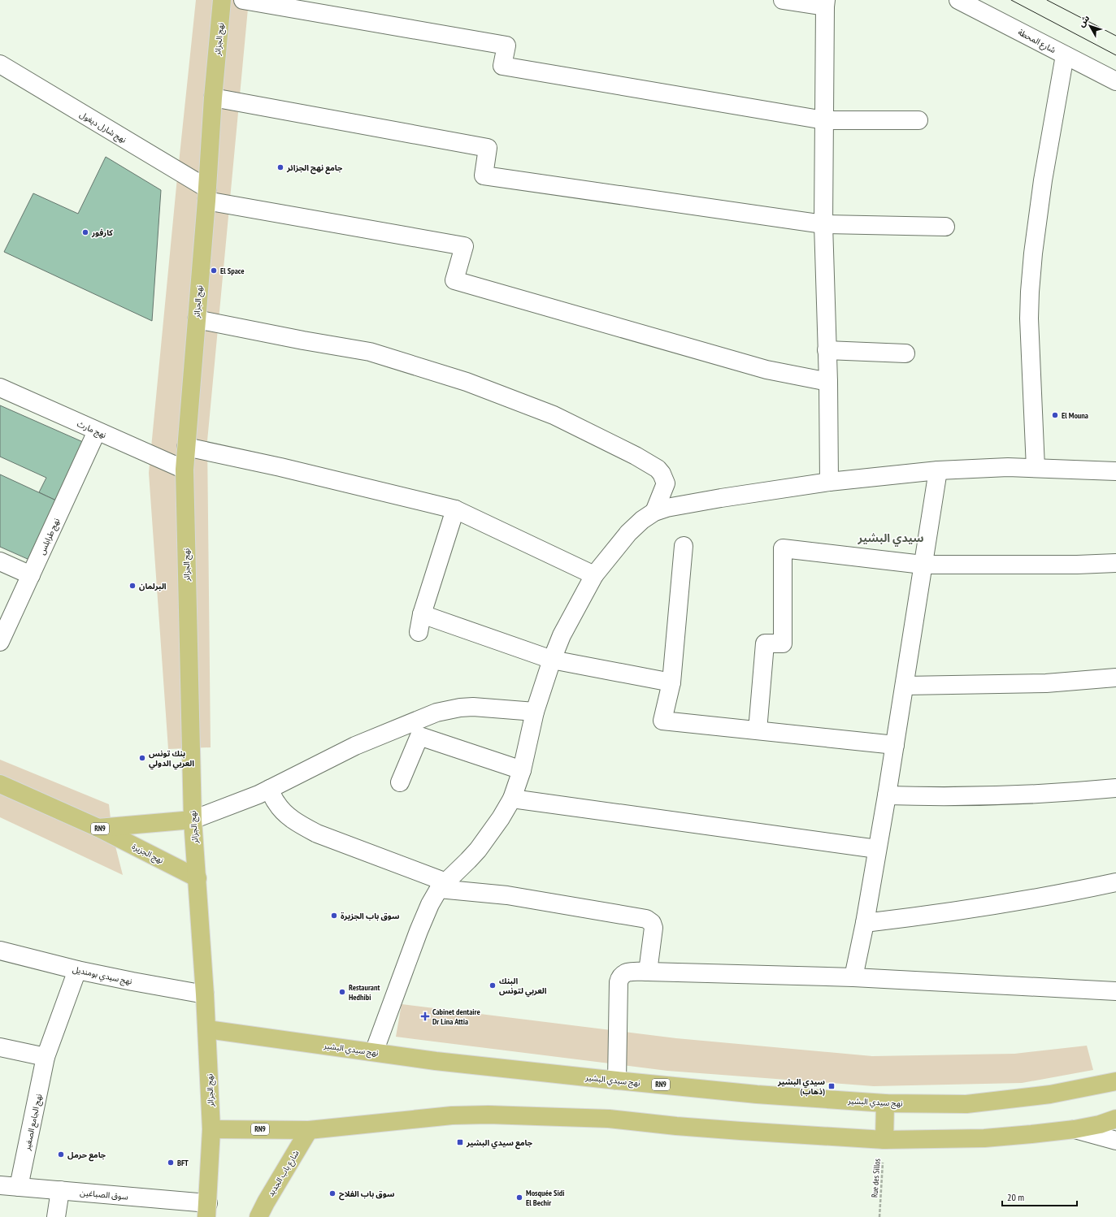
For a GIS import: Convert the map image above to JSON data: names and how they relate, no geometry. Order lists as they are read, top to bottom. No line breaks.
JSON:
{"streets":{"main road":["نهج الجزائر","RN9","نهج الجزيرة","نهج سيدي البشير","شارع باب الجديد"],"street":["شارع المحطة","نهج شارل ديغول","نهج مارث","نهج طرابلس","نهج سيدي بومنديل","نهج الجامع الصغير","سوق الصباغين"],"path":["Rue des Sillos"]},"crossings":[["نهج الجزائر","نهج شارل ديغول"],["نهج الجزائر","نهج مارث"],["نهج الجزائر","RN9"],["نهج الجزائر","نهج الجزيرة"],["نهج الجزائر","نهج سيدي بومنديل"],["نهج الجزائر","نهج سيدي البشير"],["نهج مارث","نهج طرابلس"],["RN9","شارع باب الجديد"],["RN9","Rue des Sillos"],["نهج سيدي بومنديل","نهج الجامع الصغير"],["نهج الجامع الصغير","سوق الصباغين"]],"districts":["سيدي البشير"],"places":{"other":["جامع نهج الجزائر","كارفور","El Space","El Mouna","البرلمان","بنك تونس العربي الدولي","سوق باب الجزيرة","البنك العربي لتونس","Restaurant Hedhibi","جامع حرمل","BFT","سوق باب الفلاح","Mosquée Sidi El Bechir"],"health":["Cabinet dentaire Dr Lina Attia"],"transit":["سيدي البشير (ذهاب)","جامع سيدي البشير"]},"scale_bar":"20 m","north":"top left"}
